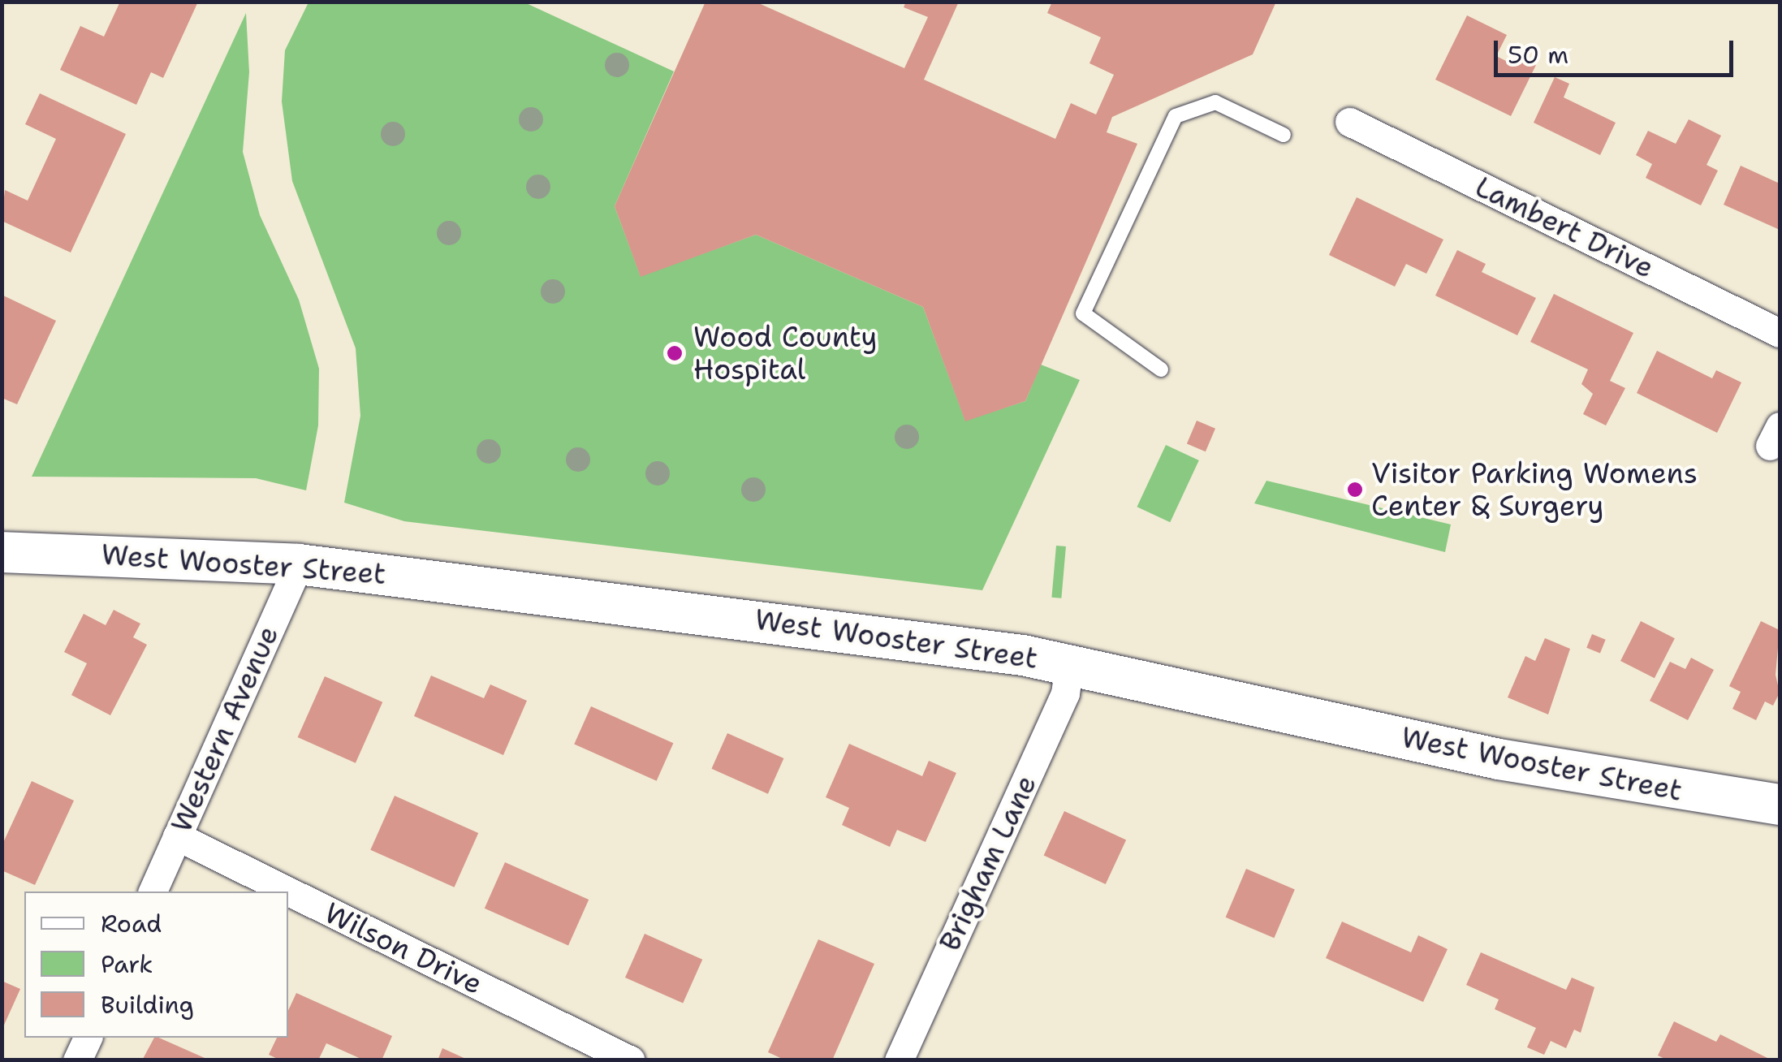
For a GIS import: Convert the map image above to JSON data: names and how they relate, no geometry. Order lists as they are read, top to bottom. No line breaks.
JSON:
{"streets":{"main road":["West Wooster Street"],"street":["Lambert Drive","Western Avenue","Brigham Lane","Wilson Drive"]},"crossings":[["West Wooster Street","Western Avenue"],["West Wooster Street","Brigham Lane"],["Western Avenue","Wilson Drive"]],"places":["Wood County Hospital","Visitor Parking Womens Center & Surgery"],"legend":["Road","Park","Building"],"scale_bar":"50 m"}
